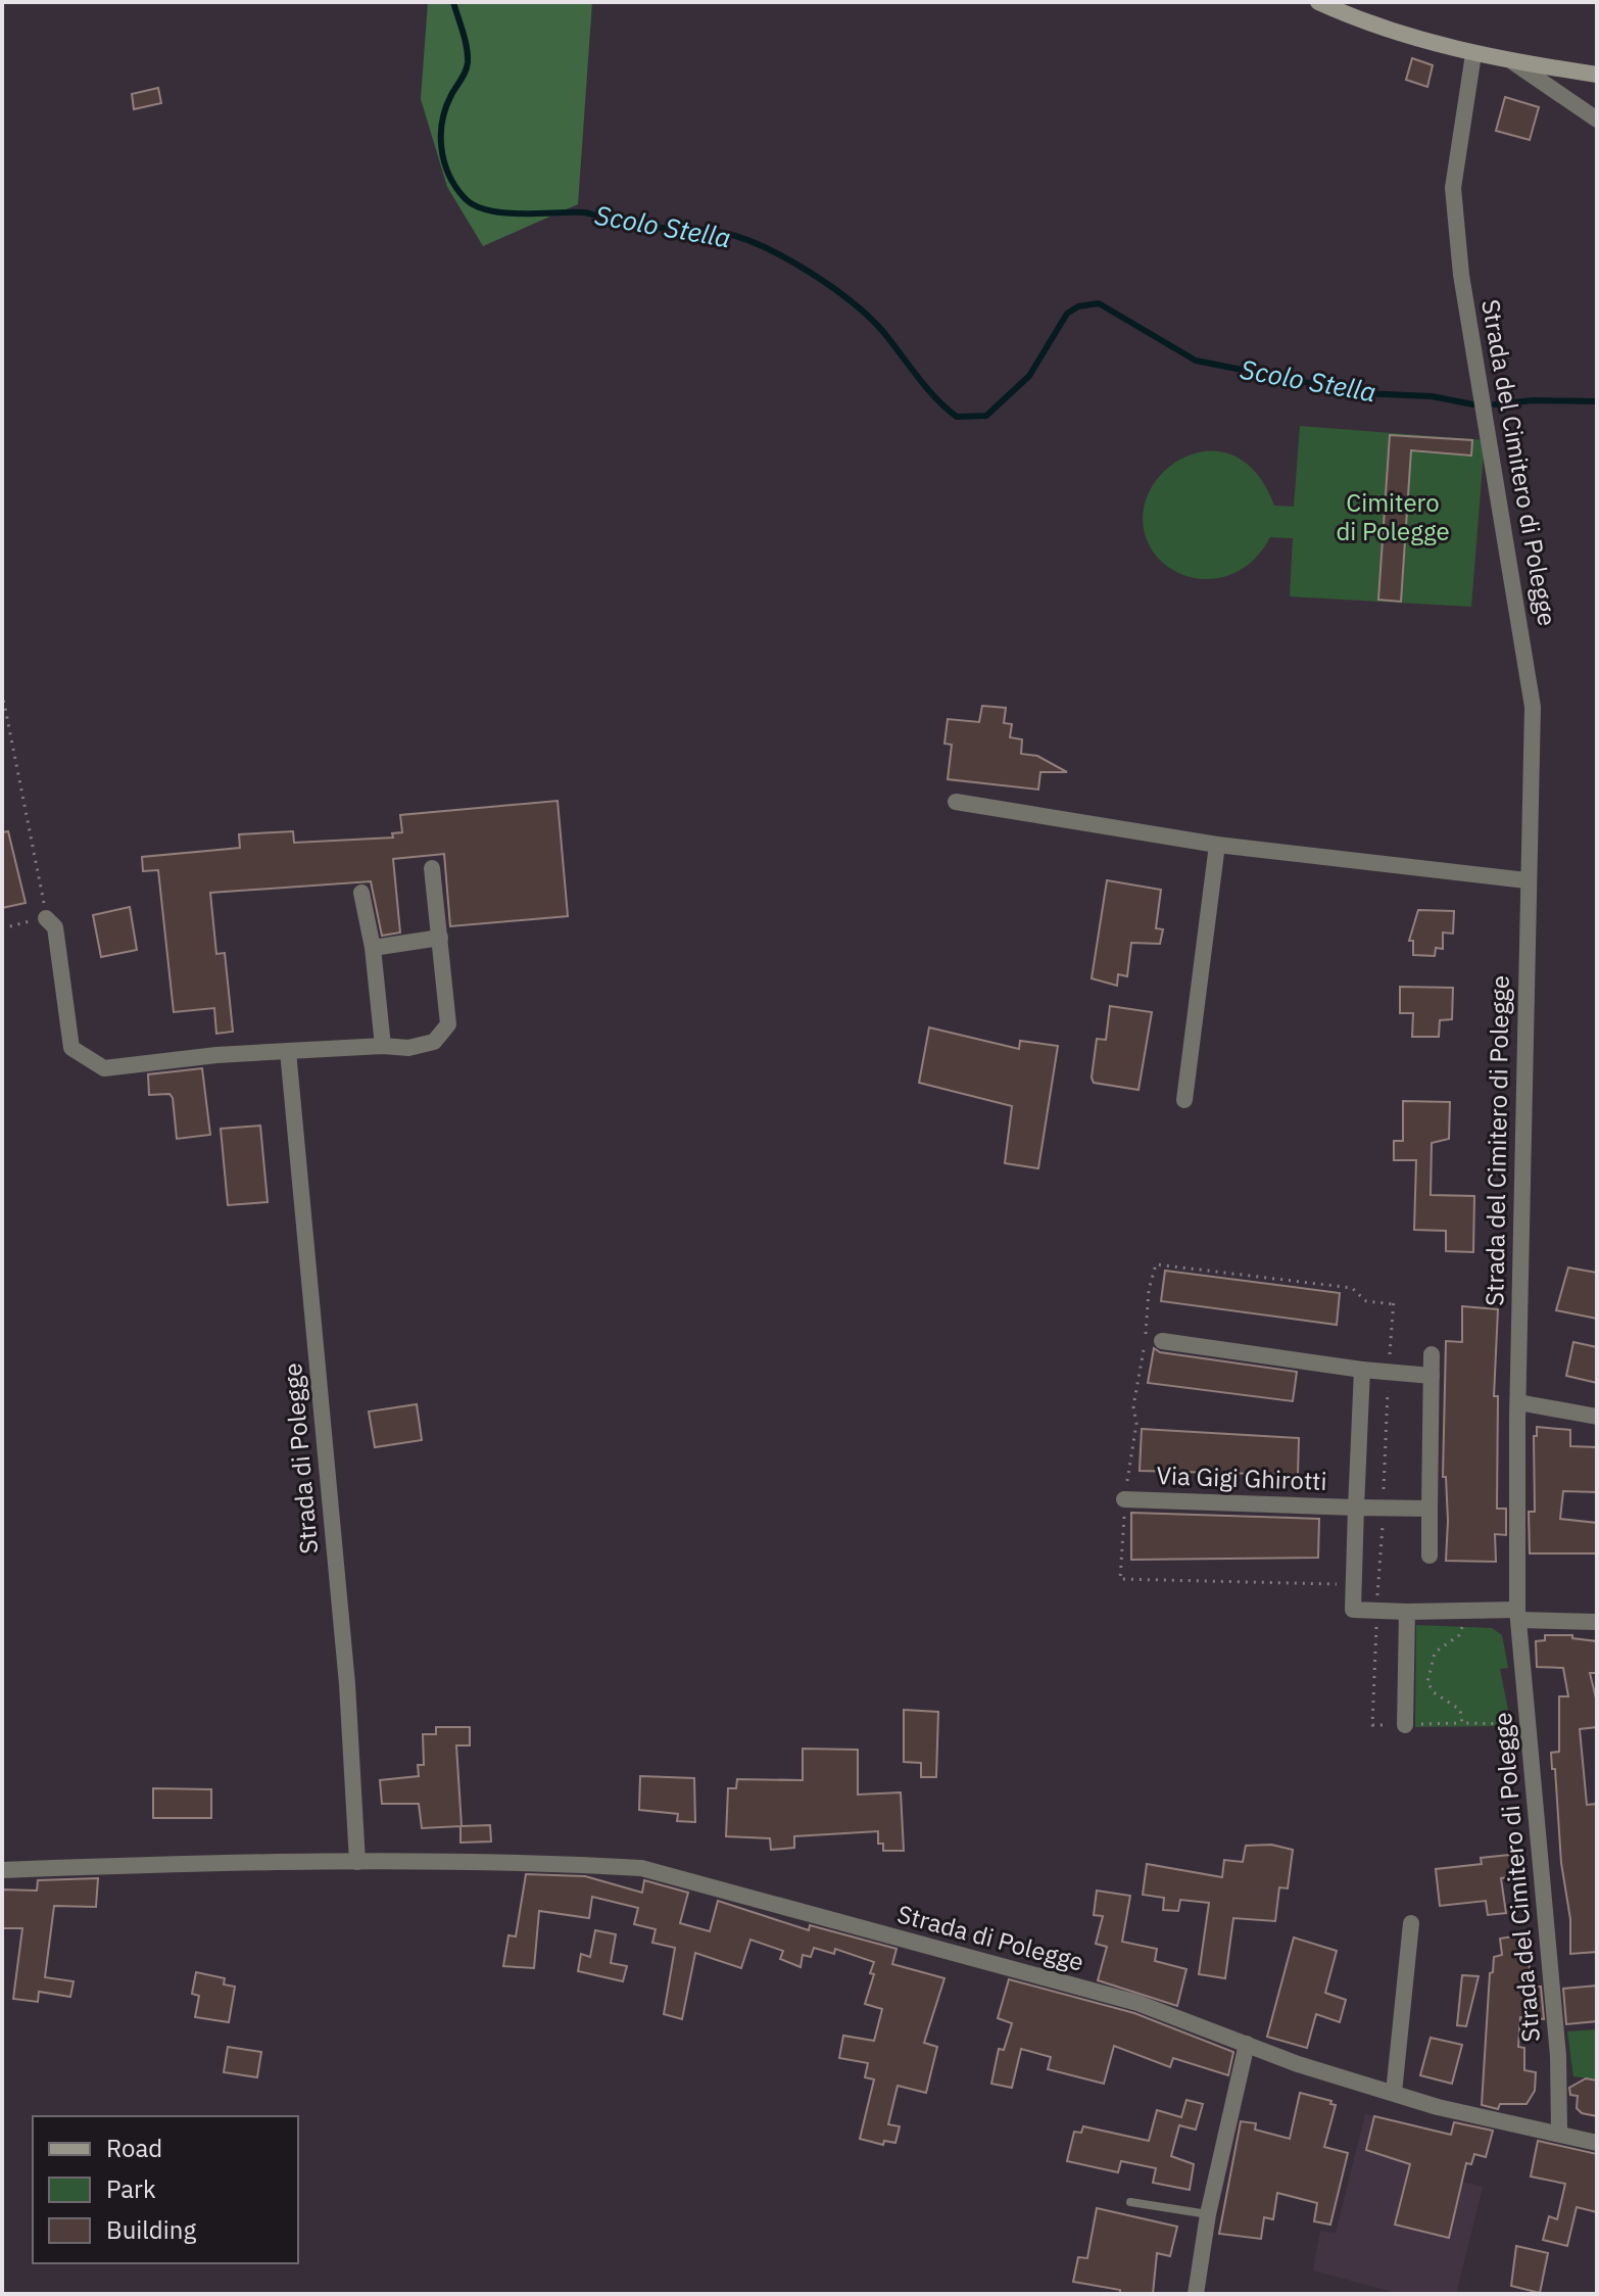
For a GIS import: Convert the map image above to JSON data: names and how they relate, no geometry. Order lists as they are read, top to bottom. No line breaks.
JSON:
{"streets":{"street":["Strada del Cimitero di Polegge","Strada di Polegge","Via Gigi Ghirotti"]},"crossings":[["Strada del Cimitero di Polegge","Strada di Polegge"]],"water":["Scolo Stella"],"parks":["Cimitero di Polegge"],"legend":["Road","Park","Building"]}
